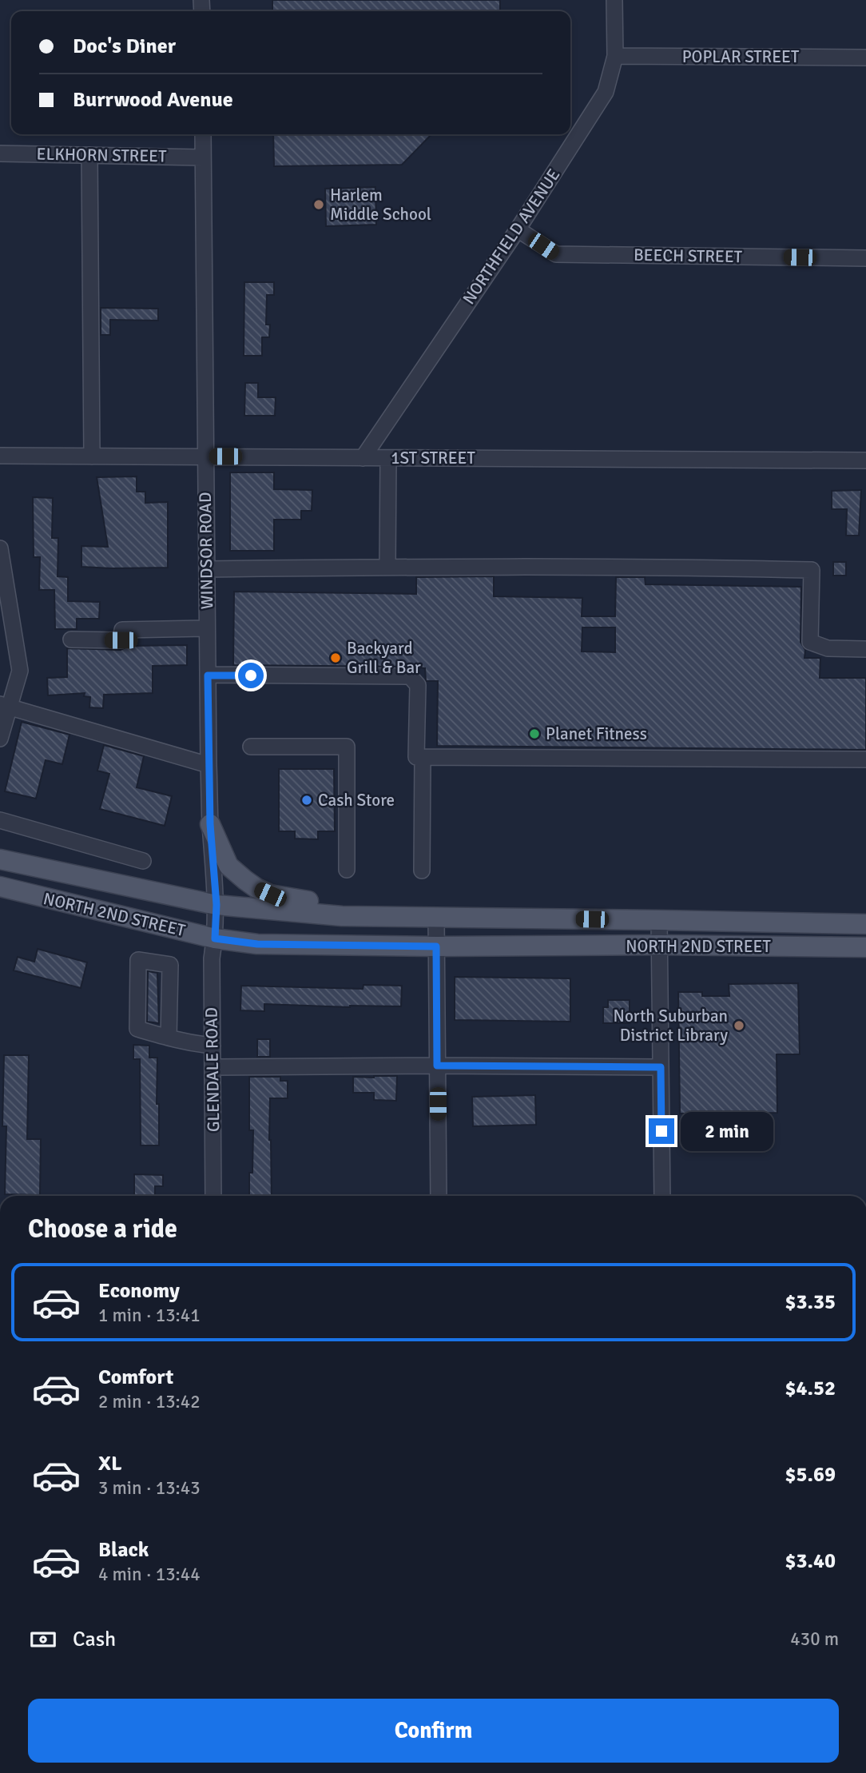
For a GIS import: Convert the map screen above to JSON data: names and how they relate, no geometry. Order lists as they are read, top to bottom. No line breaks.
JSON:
{"streets":{"main road":["NORTH 2ND STREET"],"street":["POPLAR STREET","ELKHORN STREET","NORTHFIELD AVENUE","BEECH STREET","1ST STREET","WINDSOR ROAD","GLENDALE ROAD"]},"crossings":[["POPLAR STREET","NORTHFIELD AVENUE"],["ELKHORN STREET","WINDSOR ROAD"],["NORTHFIELD AVENUE","BEECH STREET"],["NORTHFIELD AVENUE","1ST STREET"],["1ST STREET","WINDSOR ROAD"],["WINDSOR ROAD","NORTH 2ND STREET"],["WINDSOR ROAD","GLENDALE ROAD"],["NORTH 2ND STREET","GLENDALE ROAD"]],"places":["Harlem Middle School","Backyard Grill & Bar","Planet Fitness","Cash Store","North Suburban District Library"],"page":{"banner":["Doc's Diner","Burrwood Avenue"],"bubble":"2 min","heading":"Choose a ride","list":[{"name":"Economy","note":"1 min · 13:41","value":"$3.35"},{"name":"Comfort","note":"2 min · 13:42","value":"$4.52"},{"name":"XL","note":"3 min · 13:43","value":"$5.69"},{"name":"Black","note":"4 min · 13:44","value":"$3.40"}],"pay":["Cash","430 m"],"buttons":"Confirm"}}
